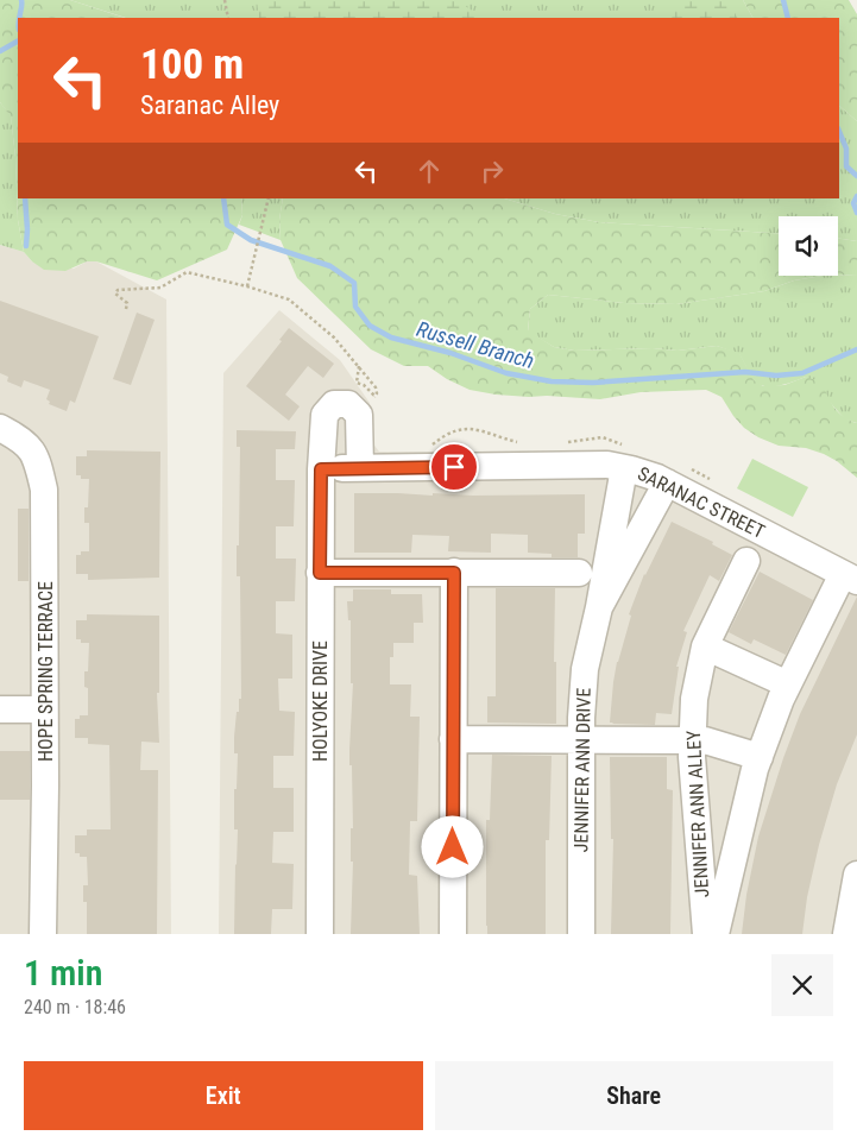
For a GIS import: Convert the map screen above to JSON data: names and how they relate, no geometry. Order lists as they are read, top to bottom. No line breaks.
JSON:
{"streets":{"street":["SARANAC STREET","HOPE SPRING TERRACE","HOLYOKE DRIVE","JENNIFER ANN DRIVE","JENNIFER ANN ALLEY"]},"crossings":[["SARANAC STREET","HOLYOKE DRIVE"],["SARANAC STREET","JENNIFER ANN DRIVE"],["SARANAC STREET","JENNIFER ANN ALLEY"]],"water":["Russell Branch"],"page":{"turn":["100 m","Saranac Alley"],"heading":["1 min","240 m · 18:46"],"buttons":["Exit","Share"]}}
